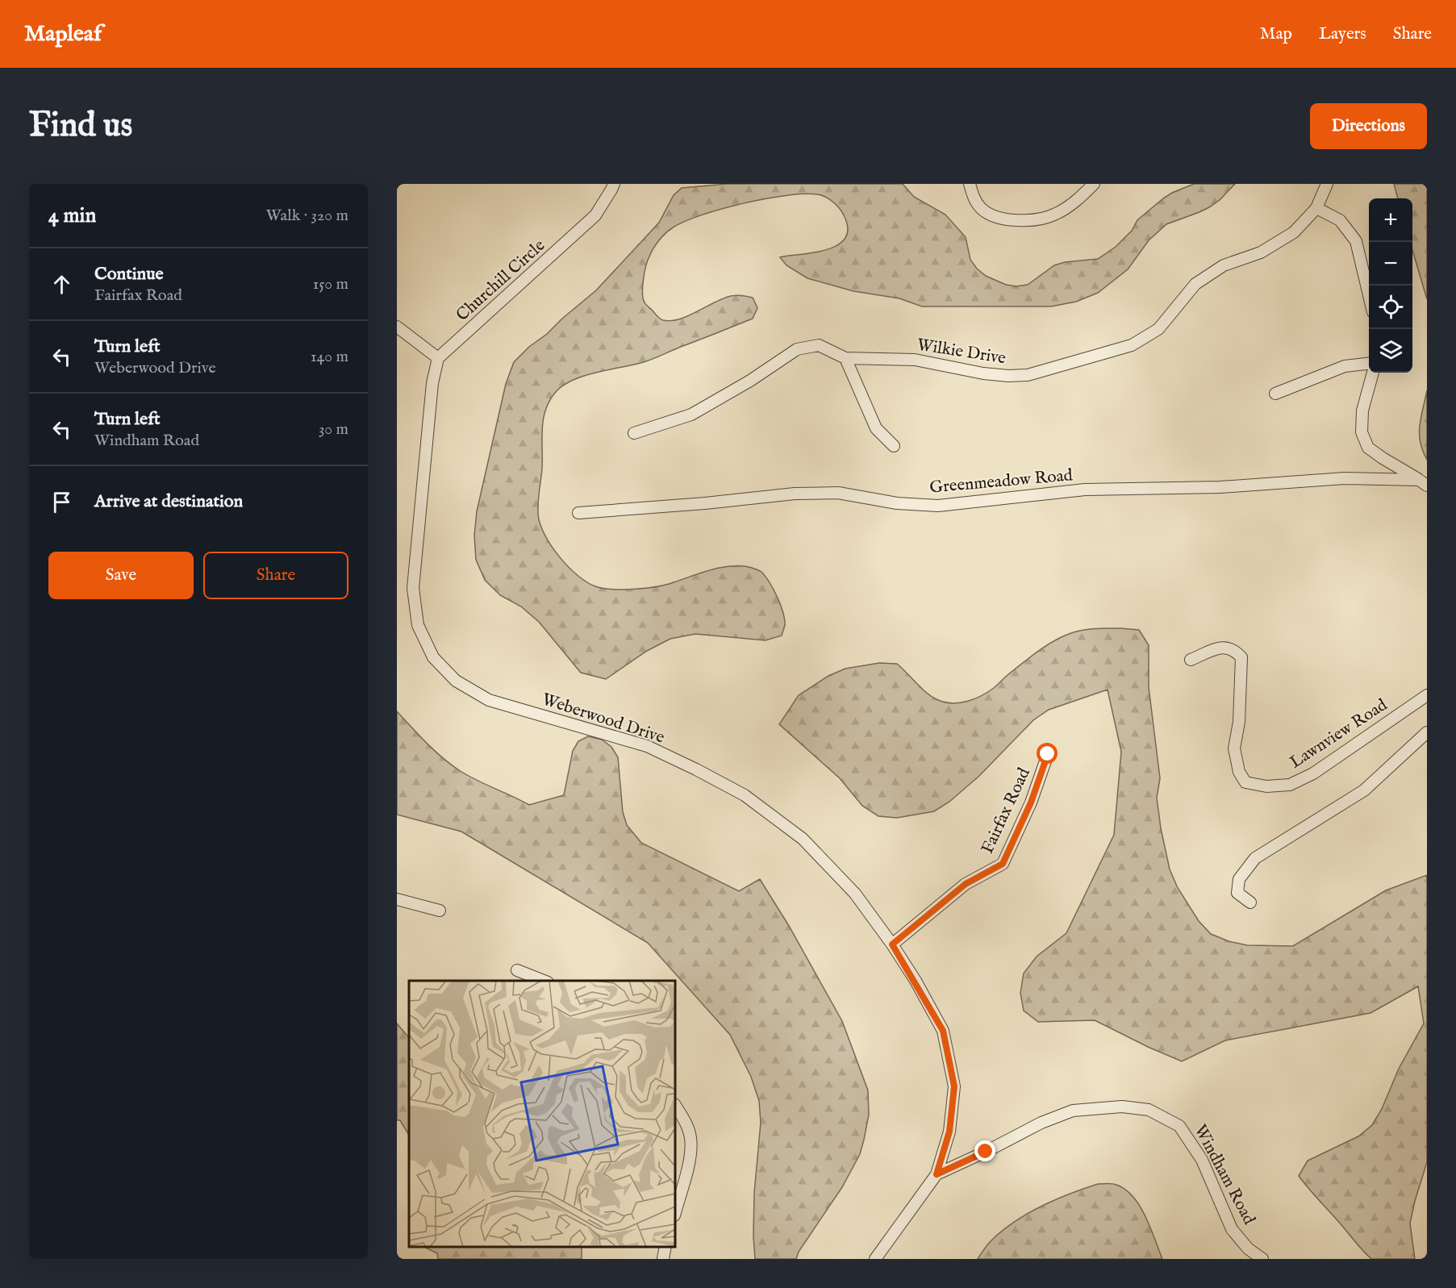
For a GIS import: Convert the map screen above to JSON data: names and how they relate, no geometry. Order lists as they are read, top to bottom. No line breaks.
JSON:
{"streets":{"street":["Churchill Circle","Wilkie Drive","Greenmeadow Road","Weberwood Drive","Lawnview Road","Fairfax Road","Windham Road"]},"crossings":[["Churchill Circle","Weberwood Drive"],["Weberwood Drive","Fairfax Road"],["Weberwood Drive","Windham Road"]],"page":{"header":"Mapleaf","nav":["Map","Layers","Share"],"buttons":["Directions",["Save","Share"]],"title":"Find us","heading":["4 min","Walk · 320 m"],"map_buttons":["+","−"],"list":[["Continue","Fairfax Road","150 m"],["Turn left","Weberwood Drive","140 m"],["Turn left","Windham Road","30 m"],"Arrive at destination"]}}
